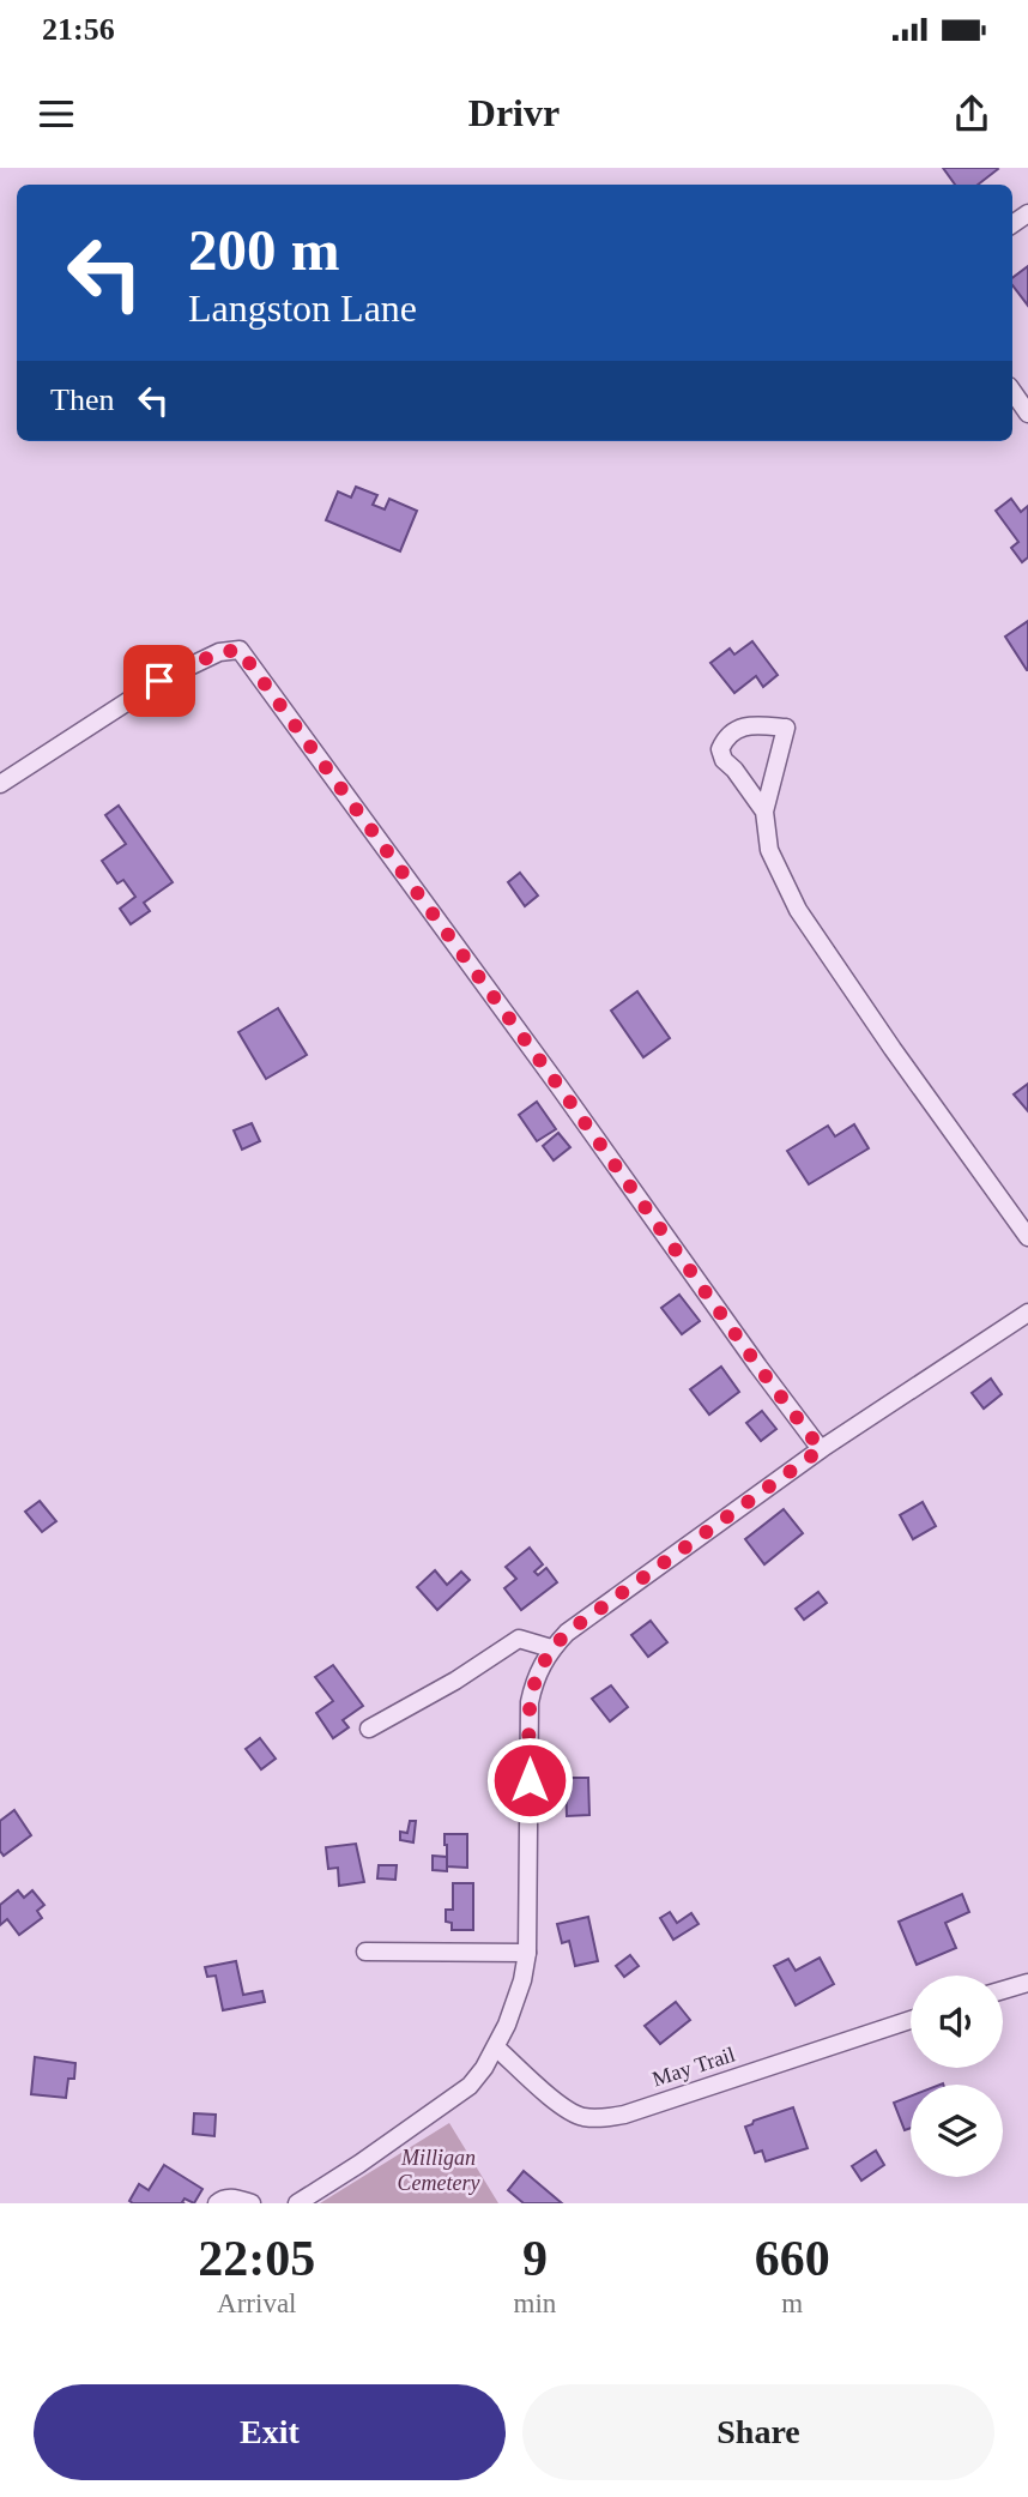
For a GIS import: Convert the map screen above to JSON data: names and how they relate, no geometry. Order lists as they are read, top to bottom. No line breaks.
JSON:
{"streets":{"street":["May Trail"]},"parks":["Milligan Cemetery"],"page":{"status":"21:56","header":"Drivr","turn":["200 m","Langston Lane"],"then":"Then","eta":["22:05","Arrival","9","min","660","m"],"buttons":["Exit","Share"]}}
